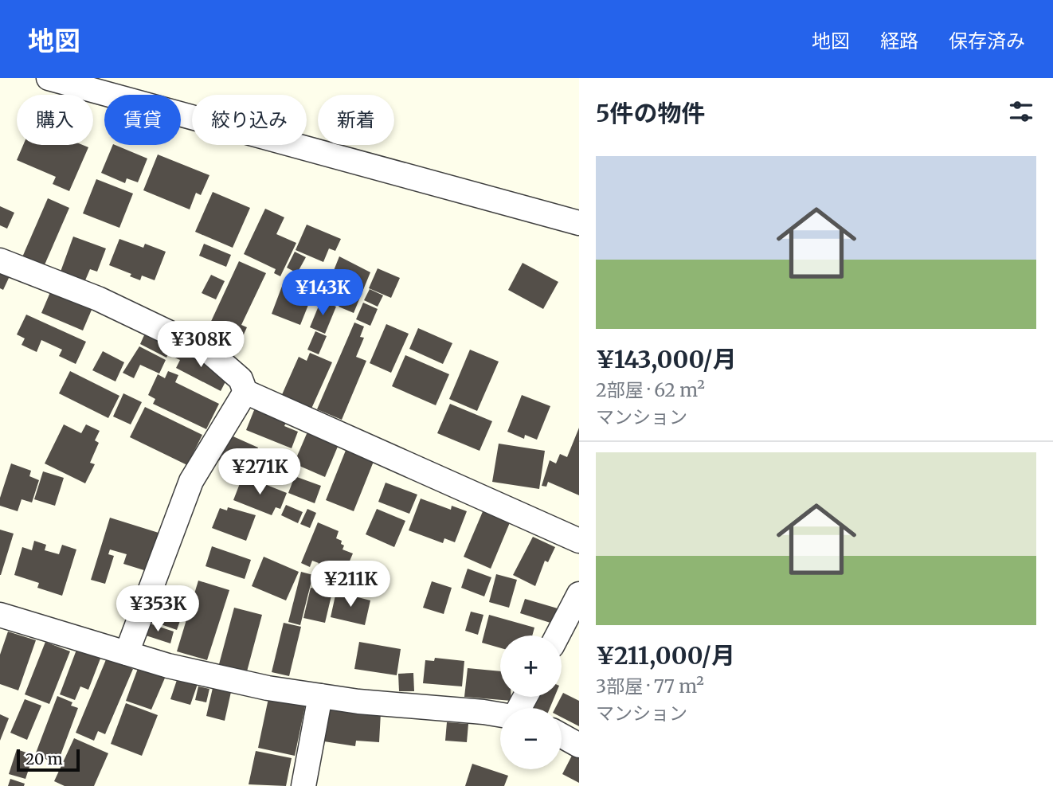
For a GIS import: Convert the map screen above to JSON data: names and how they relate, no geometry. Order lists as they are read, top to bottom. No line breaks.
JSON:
{"scale_bar":"20 m","page":{"header":"地図","nav":["地図","経路","保存済み"],"heading":"5件の物件","chip":["購入","賃貸","絞り込み","新着"],"list":[{"name":"¥143,000/月","note":"2部屋 · 62 m² · マンション"},{"name":"¥211,000/月","note":"3部屋 · 77 m² · マンション"}],"price":["¥143K","¥308K","¥271K","¥211K","¥353K"],"map_buttons":["+","−"],"scale":"20 m"}}
